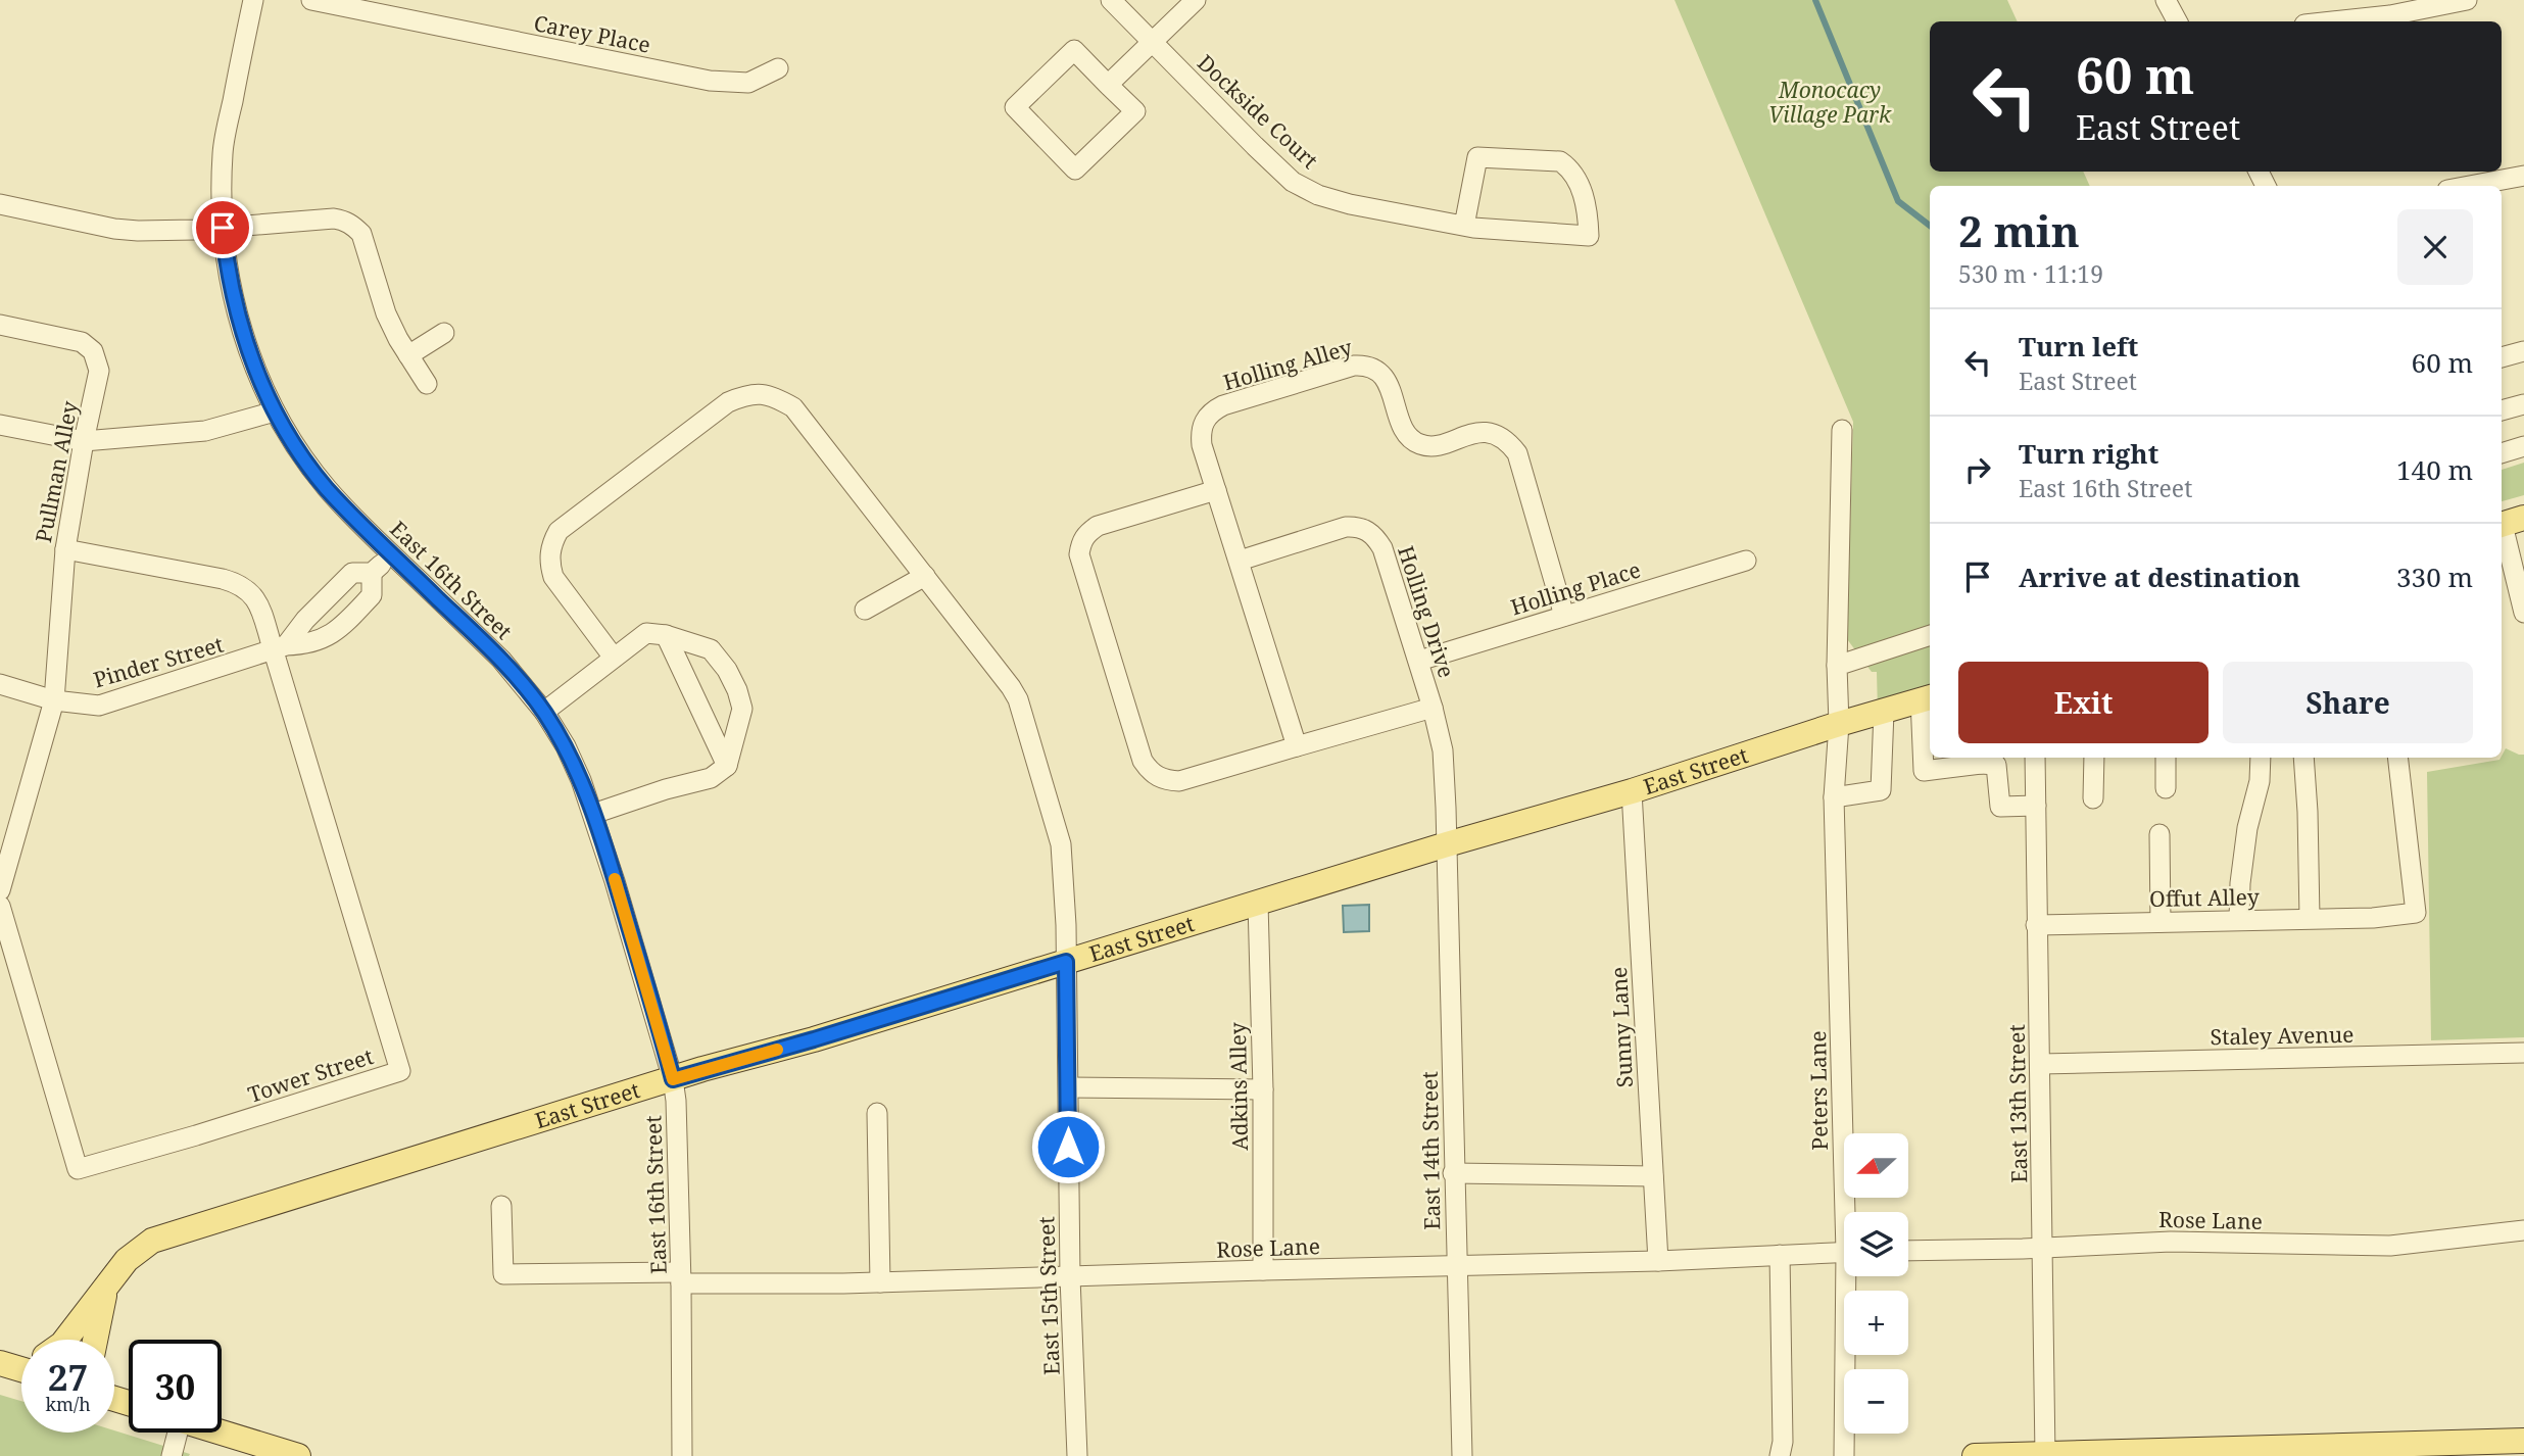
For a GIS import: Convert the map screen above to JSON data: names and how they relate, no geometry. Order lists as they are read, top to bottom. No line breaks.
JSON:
{"streets":{"main road":["East Street"],"street":["Carey Place","Dockside Court","Holling Alley","Pullman Alley","East 16th Street","Holling Place","Holling Drive","Pinder Street","Offut Alley","Sunny Lane","Staley Avenue","Tower Street","Adkins Alley","Peters Lane","East 13th Street","East 14th Street","Rose Lane","East 15th Street"]},"crossings":[["Holling Alley","Holling Place"],["Holling Alley","Holling Drive"],["Pullman Alley","Pinder Street"],["East 16th Street","East Street"],["East 16th Street","Rose Lane"],["Holling Place","Holling Drive"],["Holling Drive","East Street"],["Holling Drive","East 14th Street"],["Pinder Street","Tower Street"],["East Street","Sunny Lane"],["East Street","Adkins Alley"],["East Street","Peters Lane"],["East Street","East 14th Street"],["East Street","East 15th Street"],["Offut Alley","East 13th Street"],["Sunny Lane","Rose Lane"],["Staley Avenue","East 13th Street"],["Adkins Alley","Rose Lane"],["East 13th Street","Rose Lane"],["East 14th Street","Rose Lane"],["Rose Lane","East 15th Street"]],"parks":["Monocacy Village Park"],"north":"left","page":{"turn":["60 m","East Street"],"heading":["2 min","530 m · 11:19"],"list":[{"name":"Turn left","note":"East Street","value":"60 m"},{"name":"Turn right","note":"East 16th Street","value":"140 m"},{"name":"Arrive at destination","value":"330 m"}],"buttons":["Exit","Share"],"map_buttons":["+","−"],"speed":"27 km/h","limit":"30"}}
